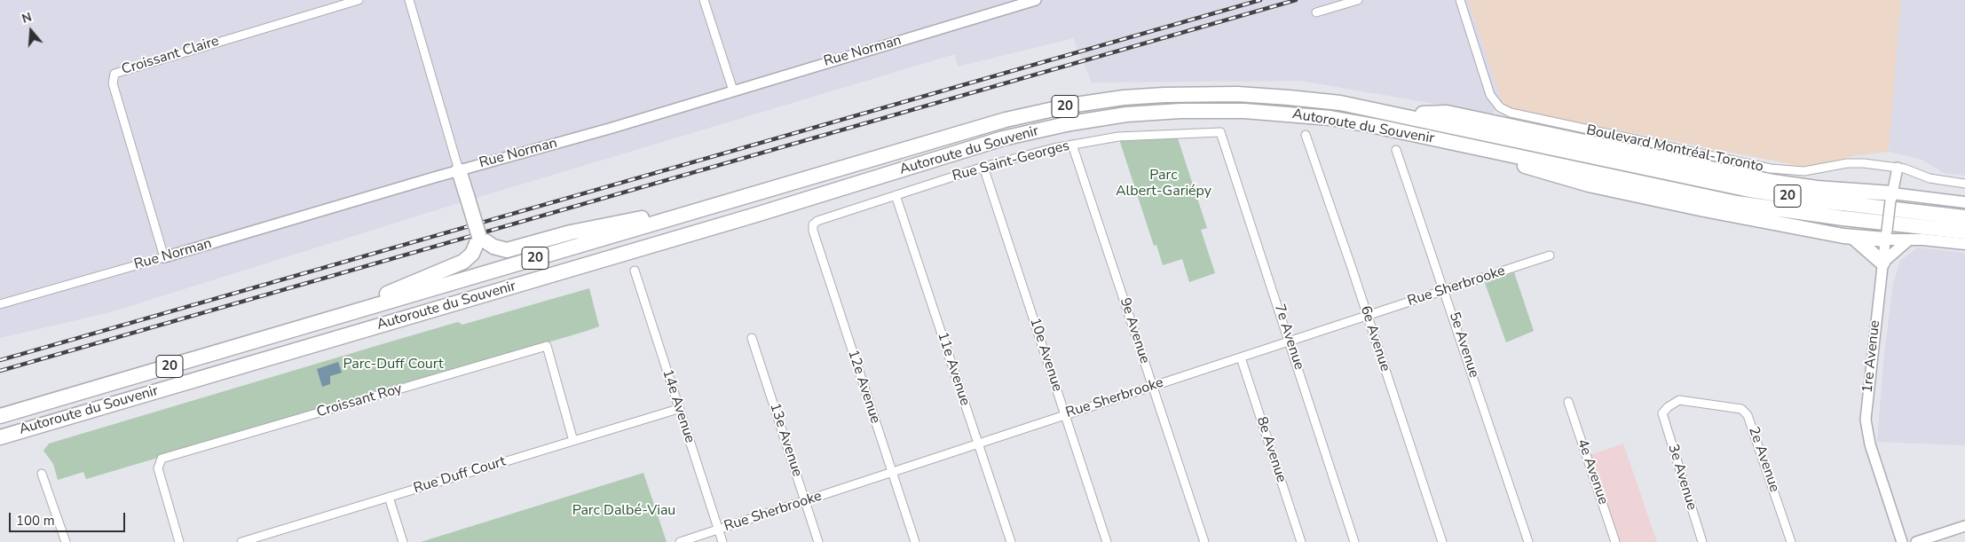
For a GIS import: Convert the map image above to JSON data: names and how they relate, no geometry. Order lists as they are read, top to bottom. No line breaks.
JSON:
{"streets":{"highway":["20","Autoroute du Souvenir"],"street":["Rue Norman","Croissant Claire","Boulevard Montréal-Toronto","Rue Saint-Georges","Rue Sherbrooke","9e Avenue","7e Avenue","6e Avenue","5e Avenue","10e Avenue","1re Avenue","11e Avenue","12e Avenue","Croissant Roy","14e Avenue","13e Avenue","8e Avenue","2e Avenue","4e Avenue","Rue Duff Court","3e Avenue"]},"crossings":[["Rue Norman","Croissant Claire"],["Boulevard Montréal-Toronto","1re Avenue"],["Rue Saint-Georges","9e Avenue"],["Rue Saint-Georges","7e Avenue"],["Rue Saint-Georges","10e Avenue"],["Rue Saint-Georges","11e Avenue"],["Rue Saint-Georges","12e Avenue"],["Rue Sherbrooke","9e Avenue"],["Rue Sherbrooke","7e Avenue"],["Rue Sherbrooke","6e Avenue"],["Rue Sherbrooke","5e Avenue"],["Rue Sherbrooke","10e Avenue"],["Rue Sherbrooke","11e Avenue"],["Rue Sherbrooke","12e Avenue"],["Rue Sherbrooke","14e Avenue"],["Rue Sherbrooke","13e Avenue"],["Rue Sherbrooke","8e Avenue"],["Croissant Roy","Rue Duff Court"],["14e Avenue","Rue Duff Court"],["2e Avenue","3e Avenue"]],"parks":["Parc Albert-Gariépy","Parc-Duff Court","Parc Dalbé-Viau"],"scale_bar":"100 m","north":"top"}
